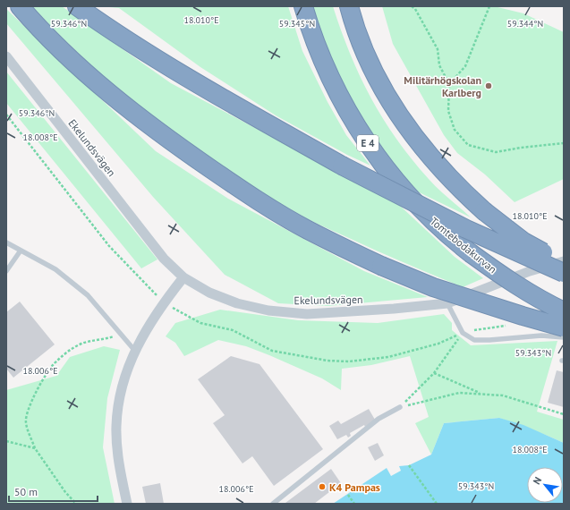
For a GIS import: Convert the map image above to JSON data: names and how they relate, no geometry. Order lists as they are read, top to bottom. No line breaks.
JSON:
{"streets":{"highway":["E 4","Tomtebodakurvan"],"street":["Ekelundsvägen"]},"places":["Militärhögskolan Karlberg","K4 Pampas"],"scale_bar":"50 m","north":"top left","coordinates":["18.010°E","59.346°N","59.345°N","59.344°N","18.008°E","59.343°N","18.006°E"]}
